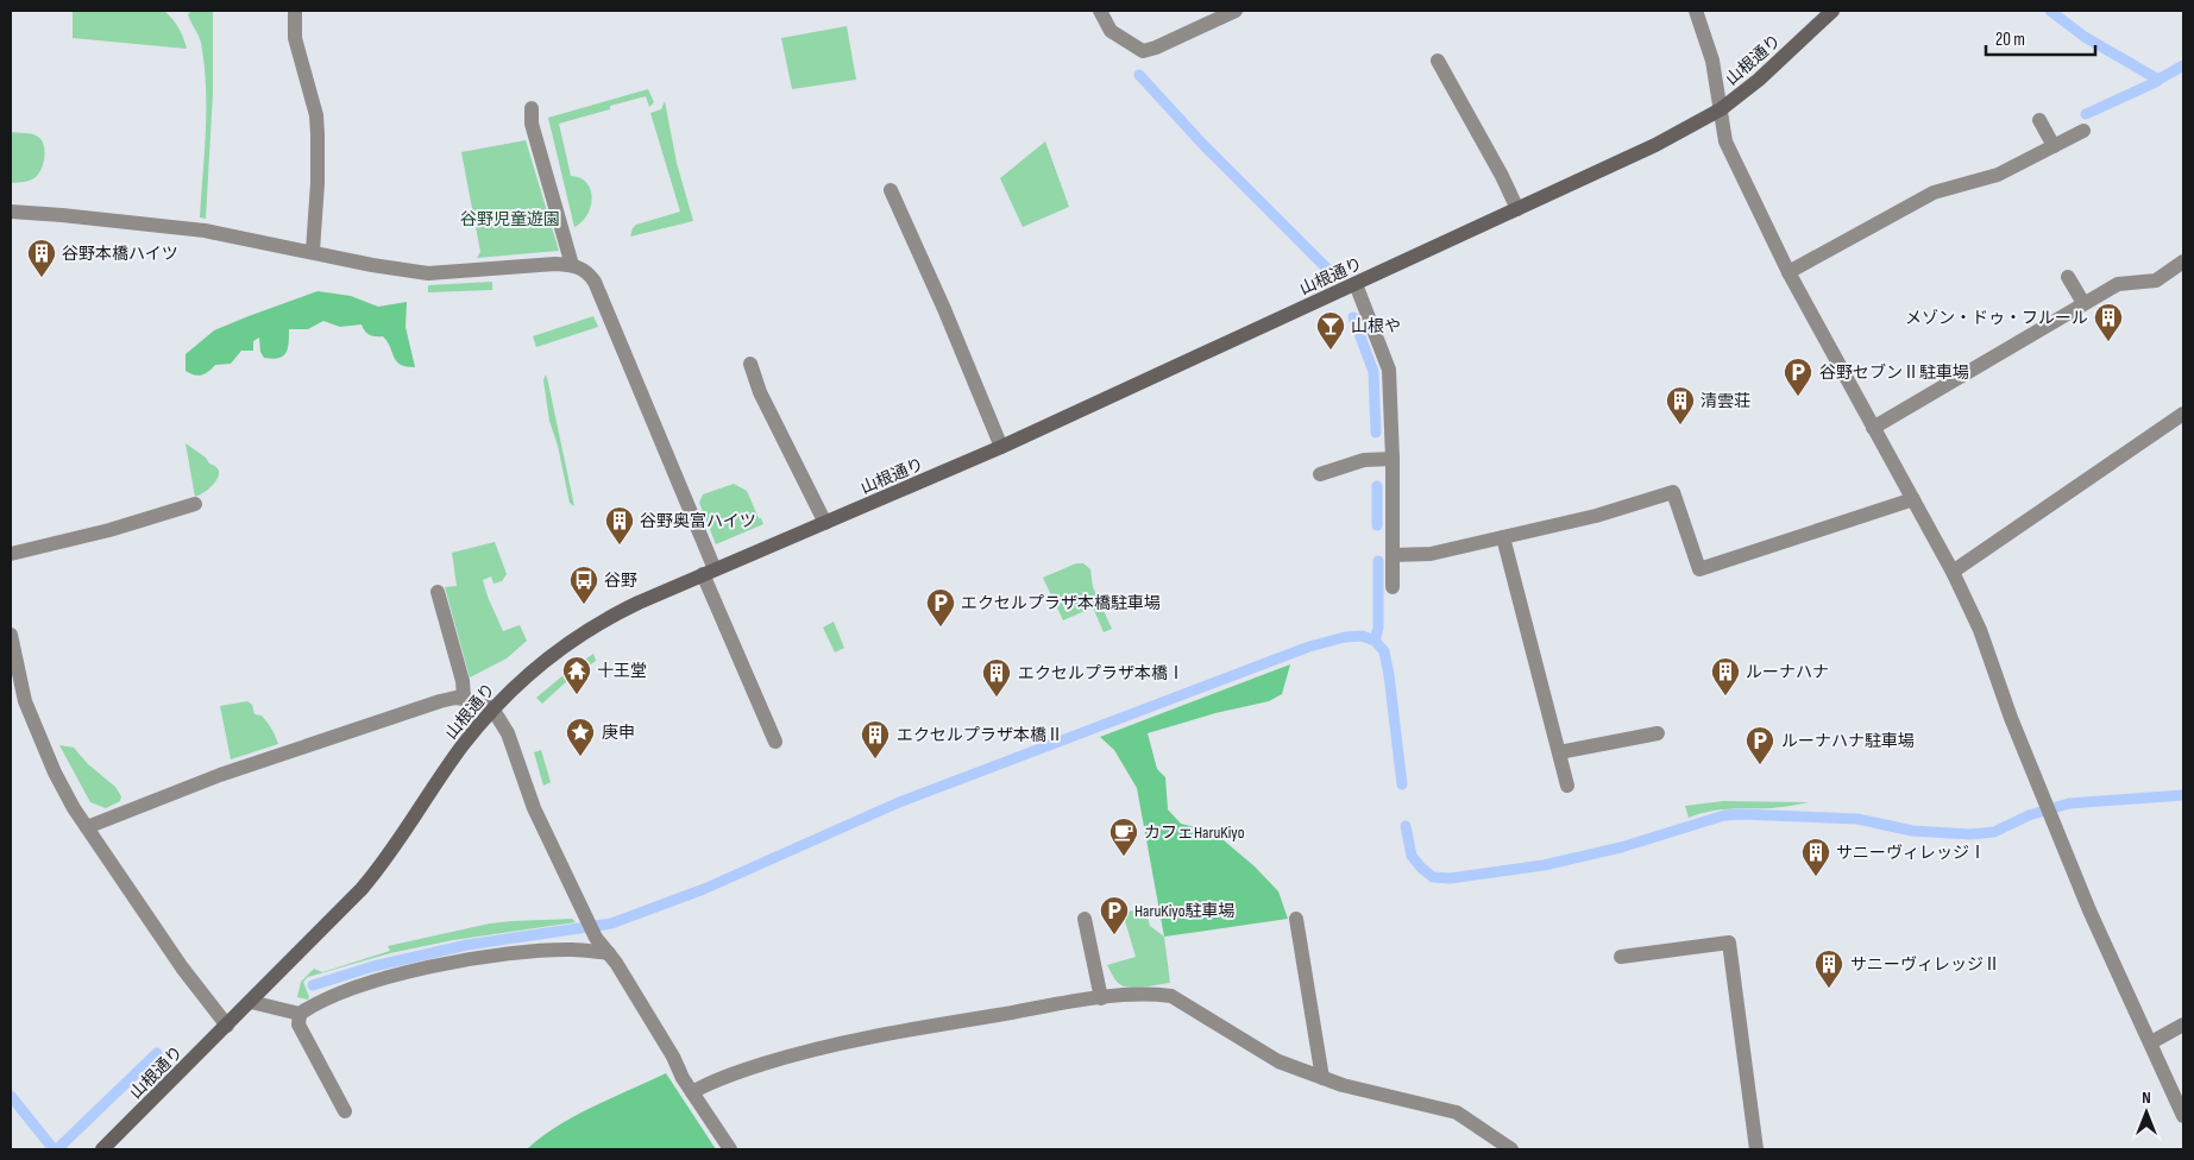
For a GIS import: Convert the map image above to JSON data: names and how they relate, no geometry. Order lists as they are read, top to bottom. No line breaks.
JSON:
{"streets":{"street":["山根通り"]},"parks":["谷野児童遊園"],"places":{"building":["谷野本橋ハイツ","メゾン・ドゥ・フルール","清雲荘","谷野奥富ハイツ","ルーナハナ","エクセルプラザ本橋Ⅰ","エクセルプラザ本橋Ⅱ","サニーヴィレッジⅠ","サニーヴィレッジⅡ"],"bar":["山根や"],"parking":["谷野セブンⅡ駐車場","エクセルプラザ本橋駐車場","ルーナハナ駐車場","HaruKiyo駐車場"],"bus stop":["谷野"],"temple":["十王堂"],"place":["庚申"],"cafe":["カフェHaruKiyo"]},"scale_bar":"20 m","north":"top"}
